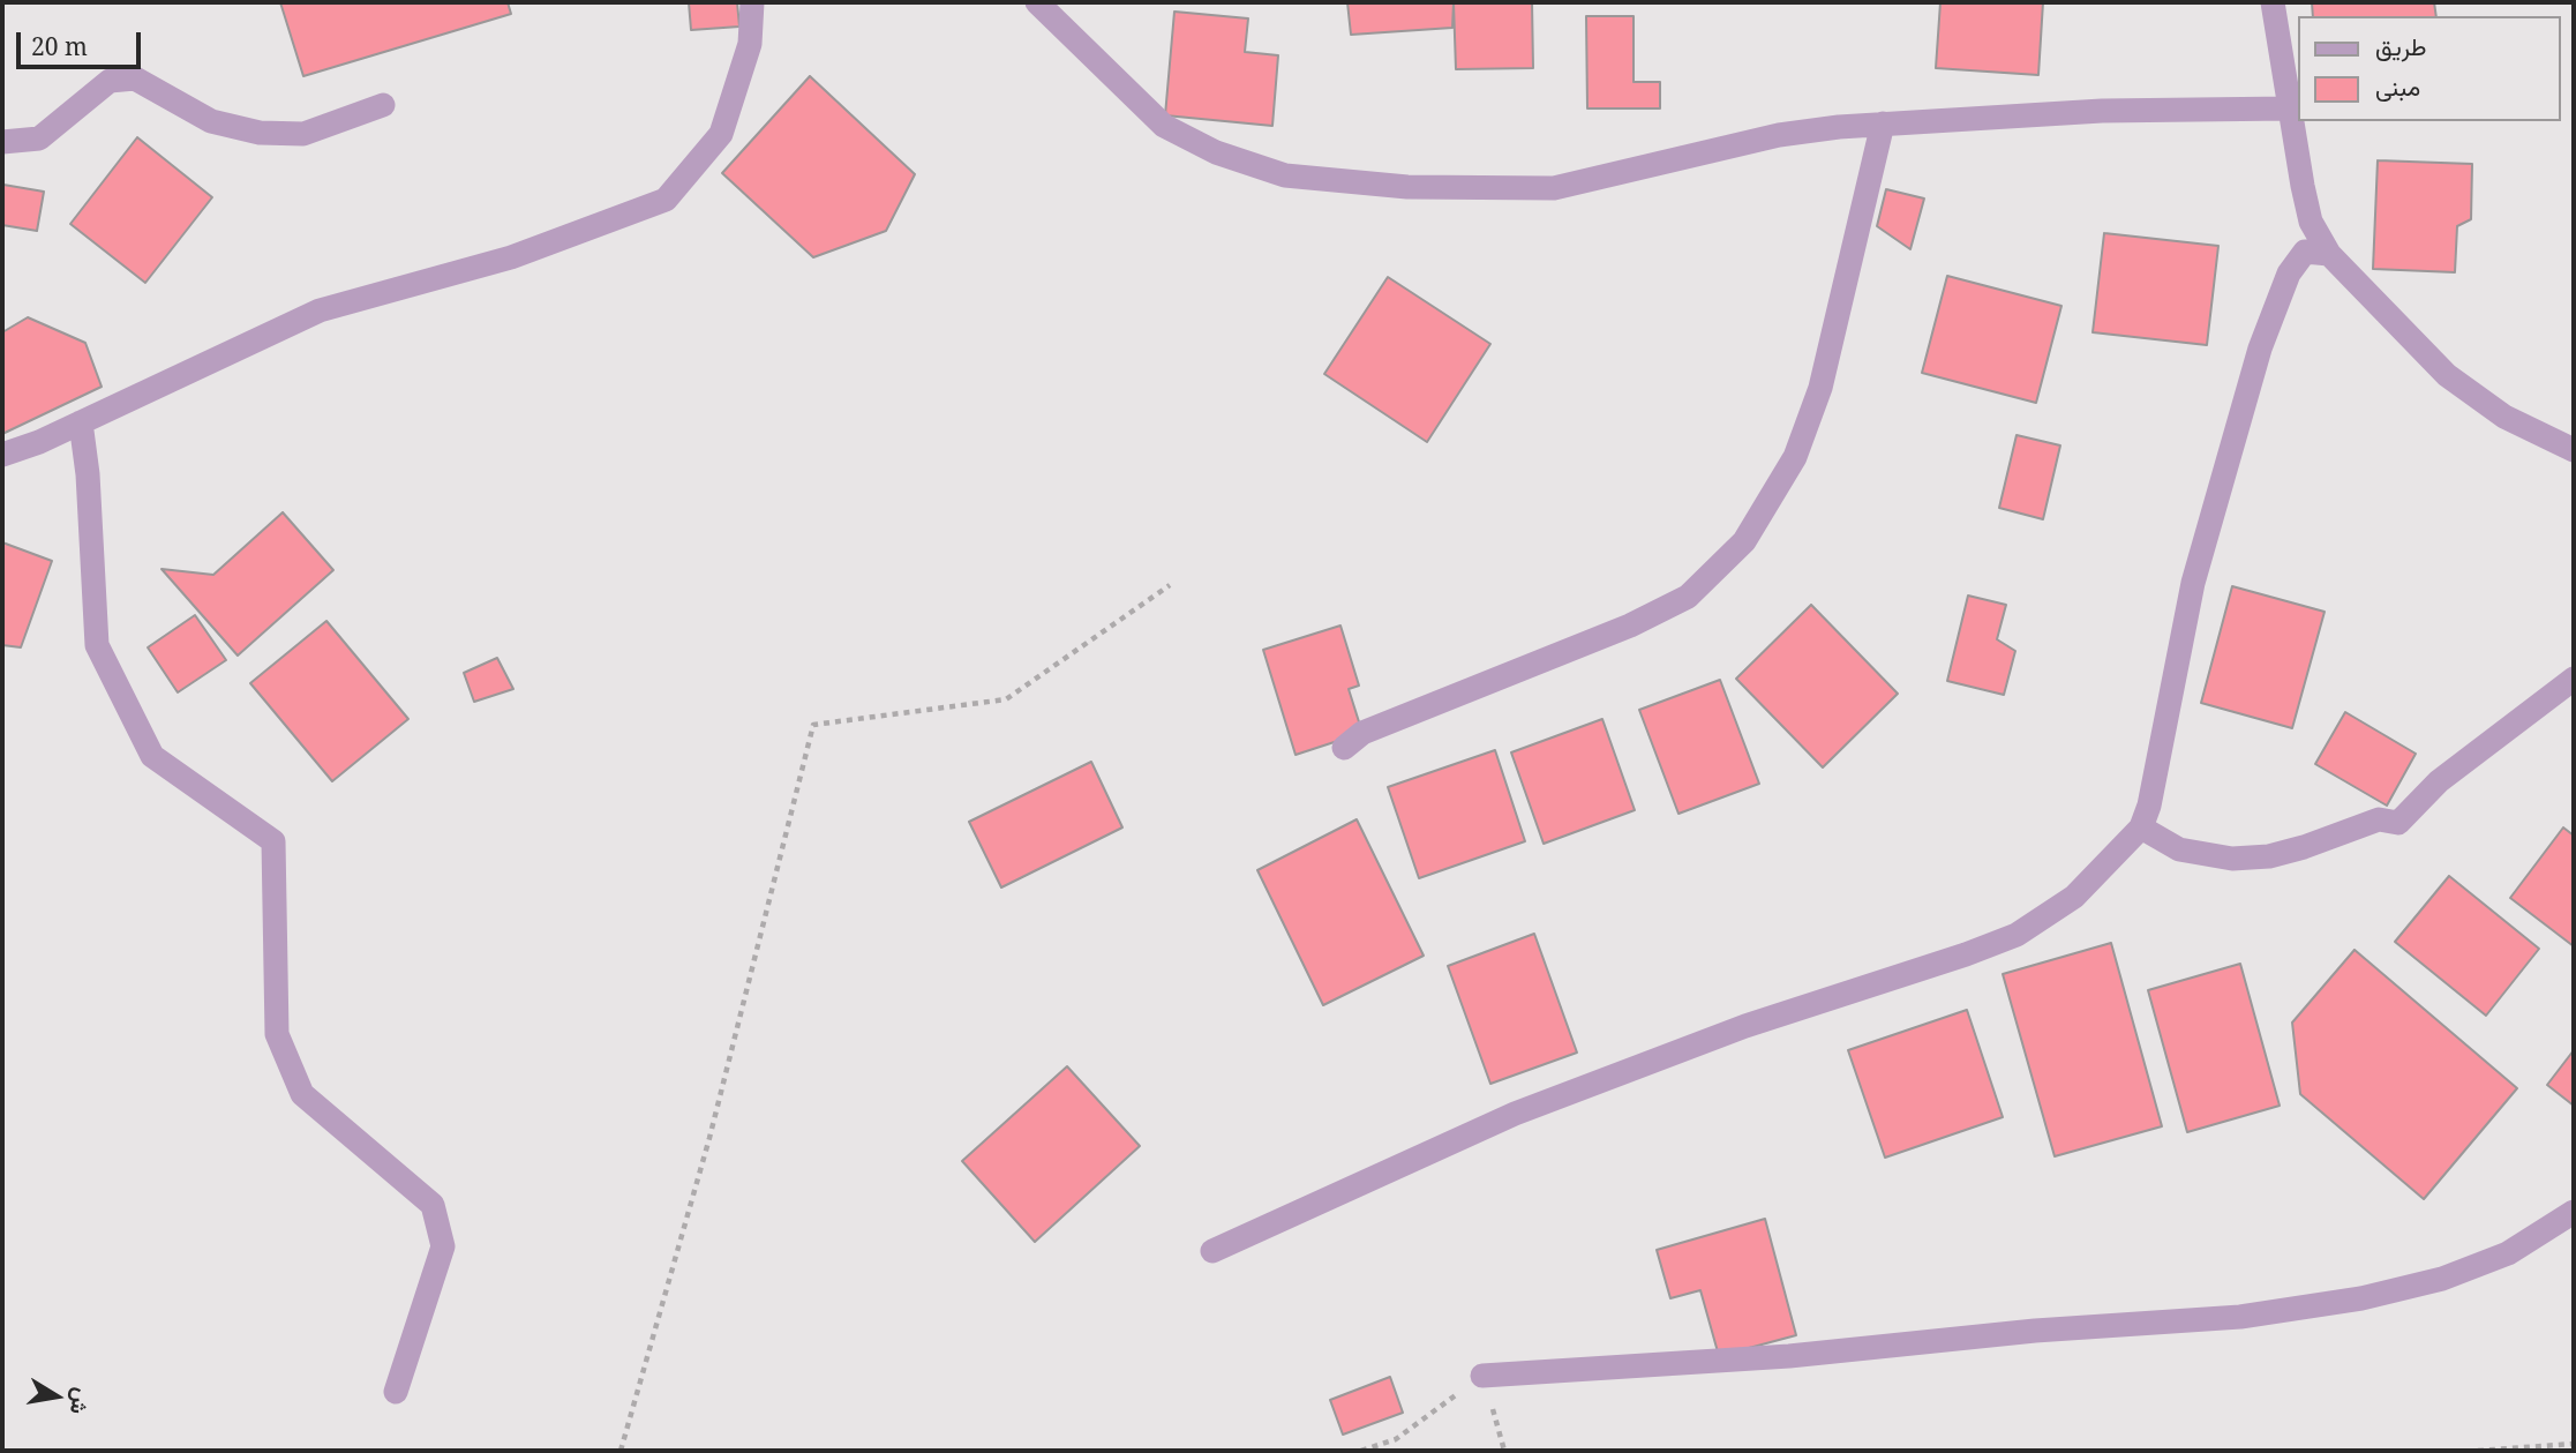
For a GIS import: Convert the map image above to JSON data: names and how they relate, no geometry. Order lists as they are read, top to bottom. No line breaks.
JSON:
{"legend":["طريق","مبنى"],"scale_bar":"20 m","north":"right"}
